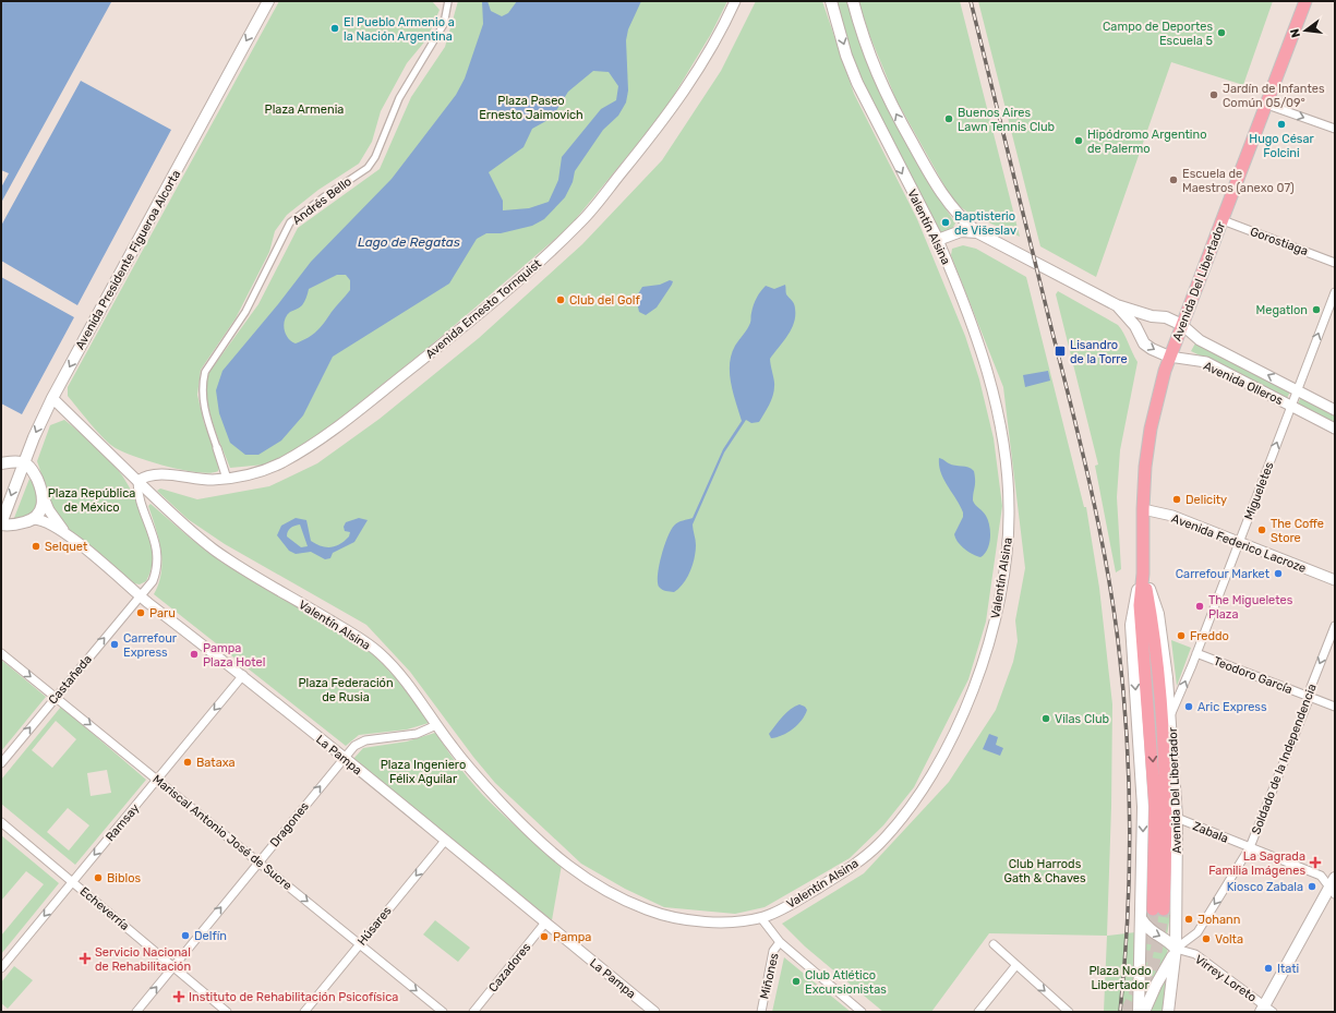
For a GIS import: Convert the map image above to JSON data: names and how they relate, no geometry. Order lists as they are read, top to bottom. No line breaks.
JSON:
{"streets":{"main road":["Valentín Alsina","Avenida Presidente Figueroa Alcorta","Avenida Del Libertador","Avenida Olleros"],"street":["Andrés Bello","Gorostiaga","Avenida Ernesto Tornquist","Migueletes","Avenida Federico Lacroze","Teodoro García","Castañeda","La Pampa","Soldado de la Independencia","Ramsay","Dragones","Mariscal Antonio José de Sucre","Zabala","Echeverría","Húsares","Cazadores","Miñones","Virrey Loreto"]},"crossings":[["Andrés Bello","Avenida Ernesto Tornquist"],["Valentín Alsina","Avenida Presidente Figueroa Alcorta"],["Valentín Alsina","Avenida Ernesto Tornquist"],["Valentín Alsina","Avenida Olleros"],["Valentín Alsina","Castañeda"],["Valentín Alsina","Dragones"],["Gorostiaga","Avenida Del Libertador"],["Avenida Del Libertador","Avenida Olleros"],["Avenida Del Libertador","Migueletes"],["Avenida Del Libertador","Avenida Federico Lacroze"],["Avenida Del Libertador","Soldado de la Independencia"],["Avenida Del Libertador","Zabala"],["Avenida Del Libertador","Virrey Loreto"],["Avenida Ernesto Tornquist","Castañeda"],["Avenida Olleros","Migueletes"],["Migueletes","Avenida Federico Lacroze"],["Migueletes","Teodoro García"],["Teodoro García","Soldado de la Independencia"],["Castañeda","La Pampa"],["Castañeda","Mariscal Antonio José de Sucre"],["La Pampa","Ramsay"],["La Pampa","Dragones"],["La Pampa","Húsares"],["La Pampa","Cazadores"],["Soldado de la Independencia","Zabala"],["Soldado de la Independencia","Virrey Loreto"],["Ramsay","Mariscal Antonio José de Sucre"],["Ramsay","Echeverría"],["Dragones","Mariscal Antonio José de Sucre"],["Dragones","Echeverría"],["Mariscal Antonio José de Sucre","Húsares"]],"one_way":["Avenida Presidente Figueroa Alcorta","Migueletes","Castañeda","Soldado de la Independencia","Ramsay","Dragones","Mariscal Antonio José de Sucre","Húsares"],"water":["Lago de Regatas"],"parks":["Plaza Paseo Ernesto Jaimovich","Plaza Armenia","Plaza República de México","Plaza Federación de Rusia","Plaza Ingeniero Félix Aguilar","Club Harrods Gath & Chaves","Plaza Nodo Libertador"],"places":{"other":["El Pueblo Armenio a la Nación Argentina","Campo de Deportes Escuela 5","Jardín de Infantes Común 05/09°","Buenos Aires Lawn Tennis Club","Hugo César Folcini","Hipódromo Argentino de Palermo","Escuela de Maestros (anexo 07)","Baptisterio de Višeslav","Club del Golf","Megatlon","Delicity","The Coffe Store","Selquet","Carrefour Market","The Migueletes Plaza","Paru","Freddo","Carrefour Express","Pampa Plaza Hotel","Aric Express","Vilas Club","Bataxa","Biblos","Kiosco Zabala","Johann","Delfín","Pampa","Volta","Itati","Club Atlético Excursionistas"],"transit":["Lisandro de la Torre"],"health":["La Sagrada Familia Imágenes","Servicio Nacional de Rehabilitación","Instituto de Rehabilitación Psicofísica"]},"north":"left"}
